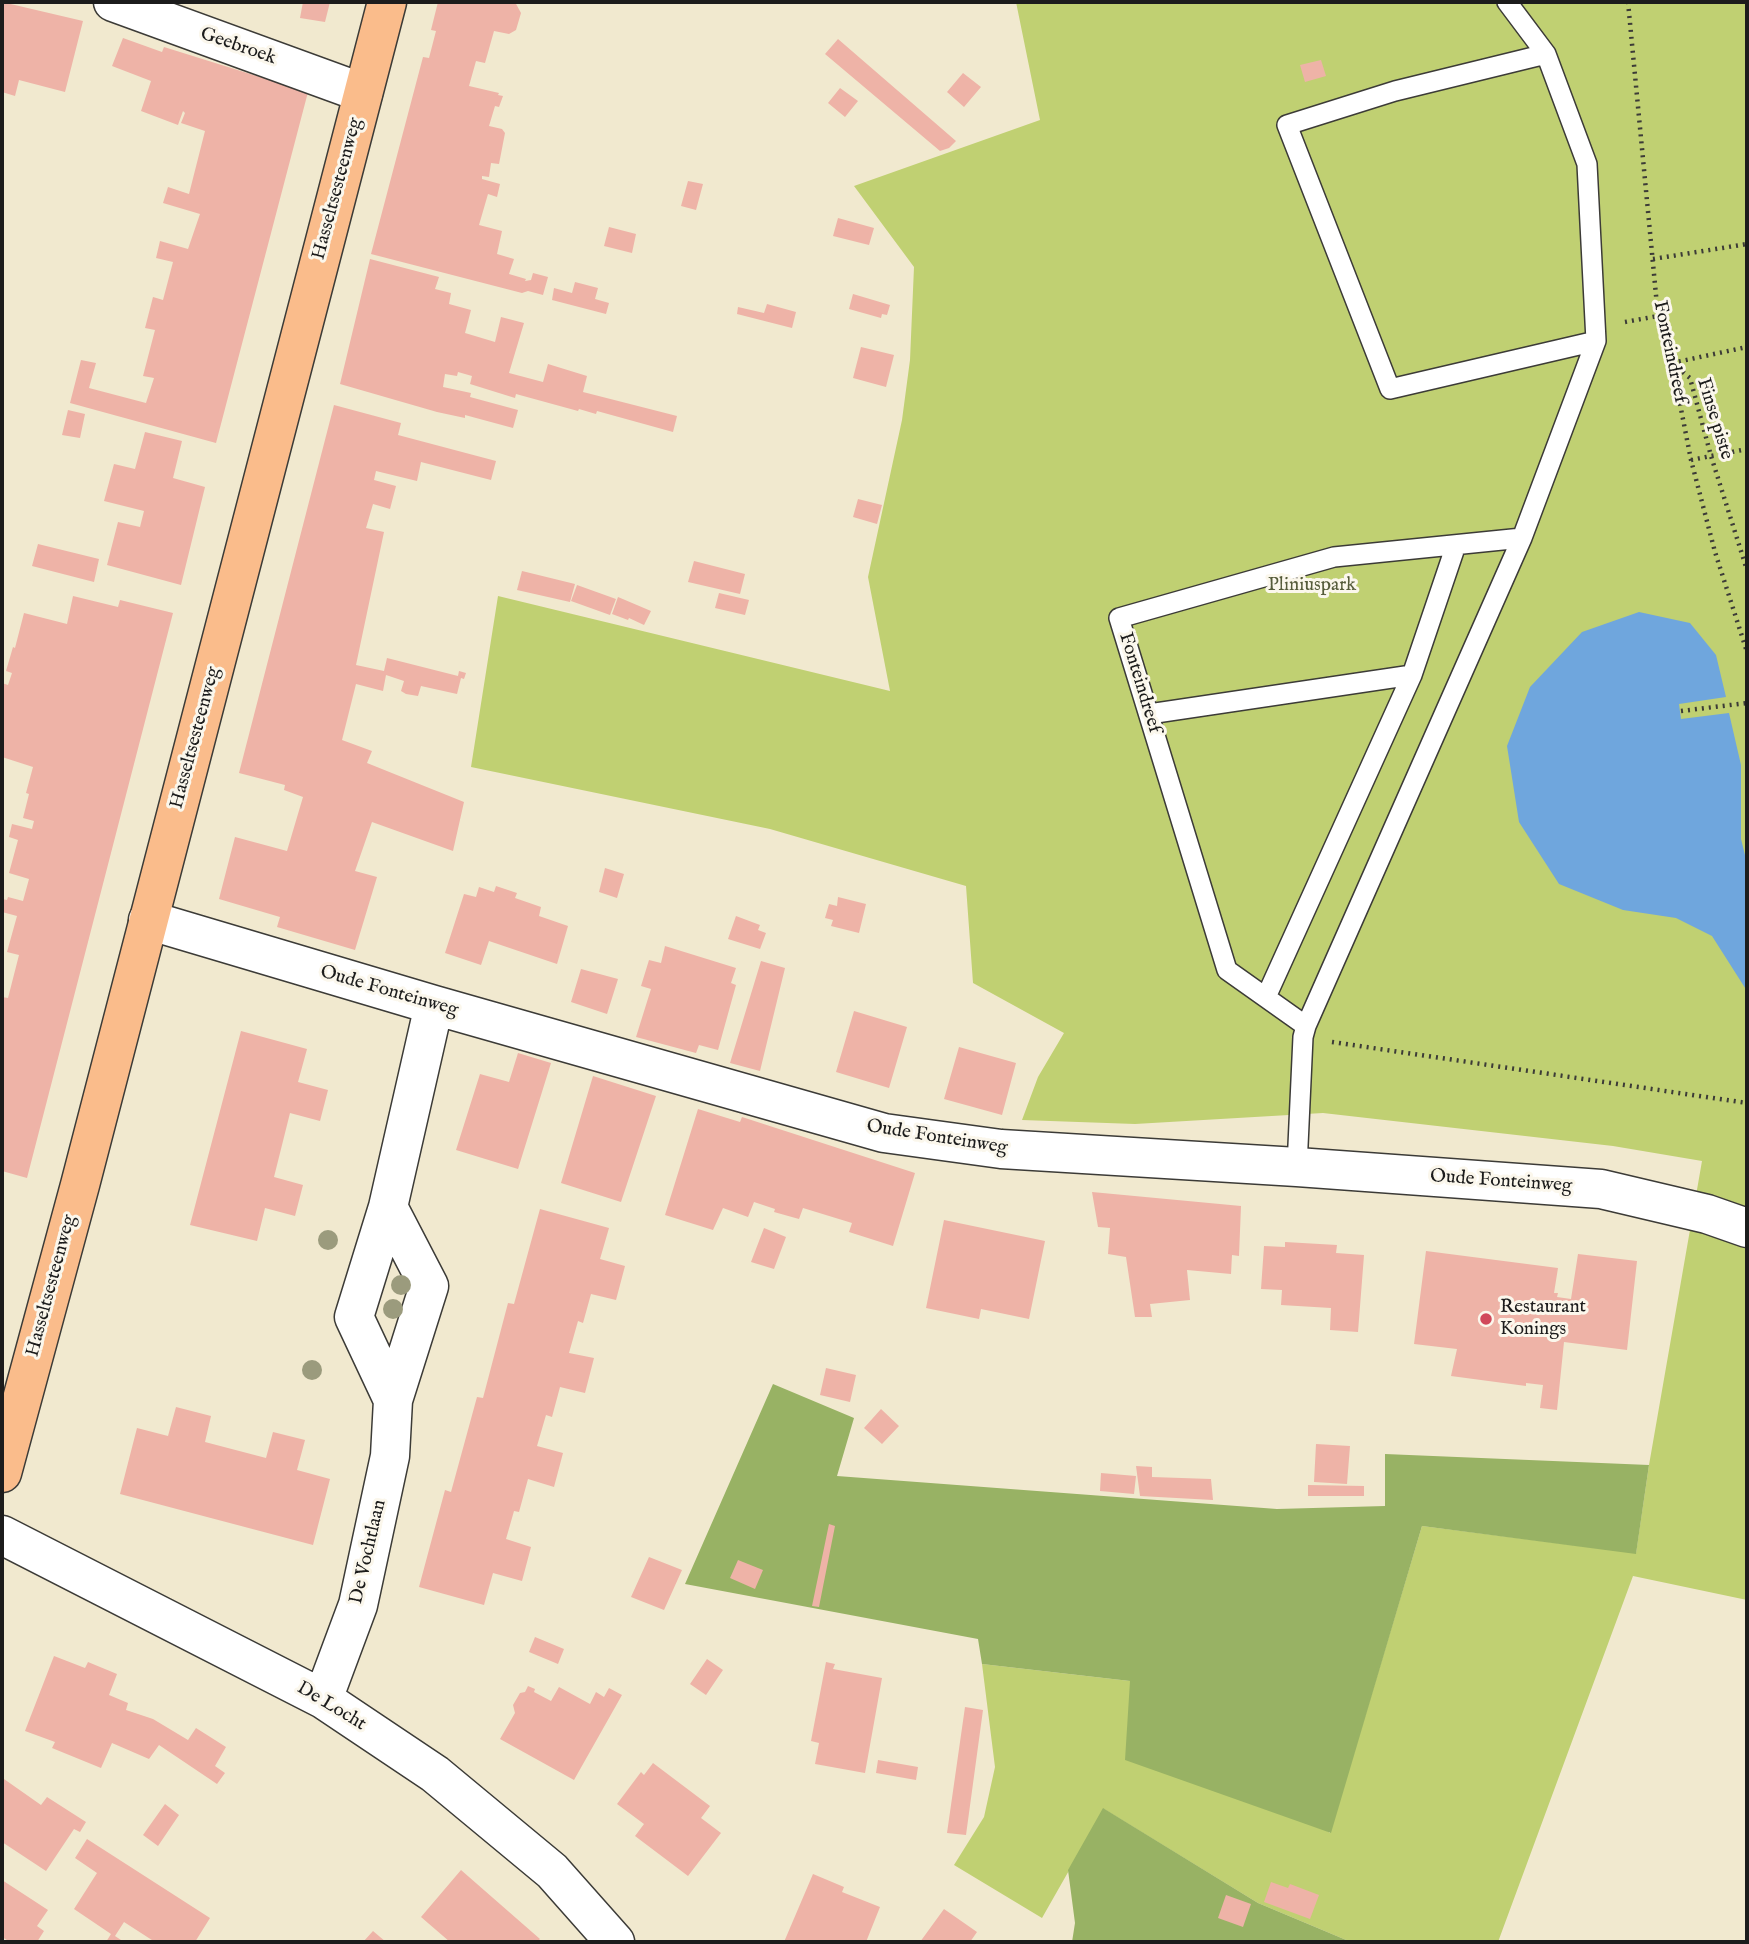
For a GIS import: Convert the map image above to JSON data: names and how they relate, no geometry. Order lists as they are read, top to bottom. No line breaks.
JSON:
{"streets":{"main road":["Hasseltsesteenweg"],"street":["Geebroek","Oude Fonteinweg","De Vochtlaan","De Locht"],"lane":["Fonteindreef"],"path":["Finse piste"]},"crossings":[["Geebroek","Hasseltsesteenweg"],["Hasseltsesteenweg","Oude Fonteinweg"],["Fonteindreef","Finse piste"],["Oude Fonteinweg","De Vochtlaan"],["De Vochtlaan","De Locht"]],"parks":["Pliniuspark"],"places":["Restaurant Konings"]}
